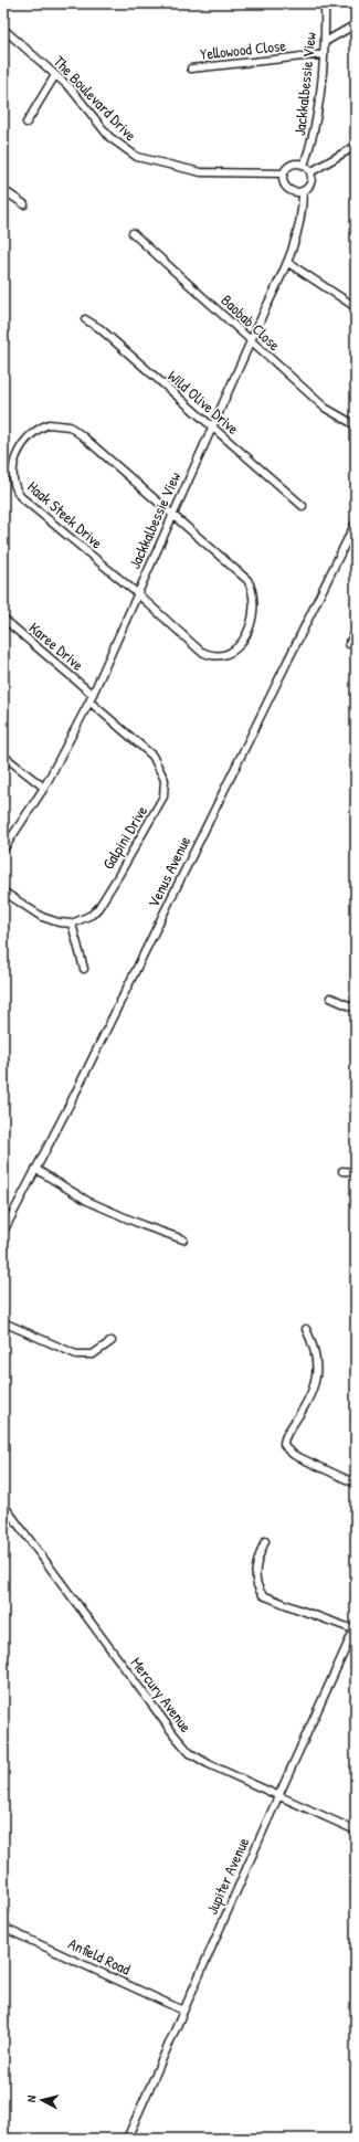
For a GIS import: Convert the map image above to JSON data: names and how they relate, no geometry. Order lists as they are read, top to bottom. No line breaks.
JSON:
{"streets":{"street":["Yellowood Close","Jackkalbessie View","The Boulevard Drive","Baobab Close","Wild Olive Drive","Haak Steek Drive","Karee Drive","Galpini Drive","Venus Avenue","Mercury Avenue","Jupiter Avenue","Anfield Road"]},"crossings":[["Yellowood Close","Jackkalbessie View"],["Jackkalbessie View","The Boulevard Drive"],["Jackkalbessie View","Baobab Close"],["Jackkalbessie View","Wild Olive Drive"],["Jackkalbessie View","Haak Steek Drive"],["Jackkalbessie View","Karee Drive"],["Jackkalbessie View","Galpini Drive"],["Mercury Avenue","Jupiter Avenue"],["Jupiter Avenue","Anfield Road"]],"north":"left"}
